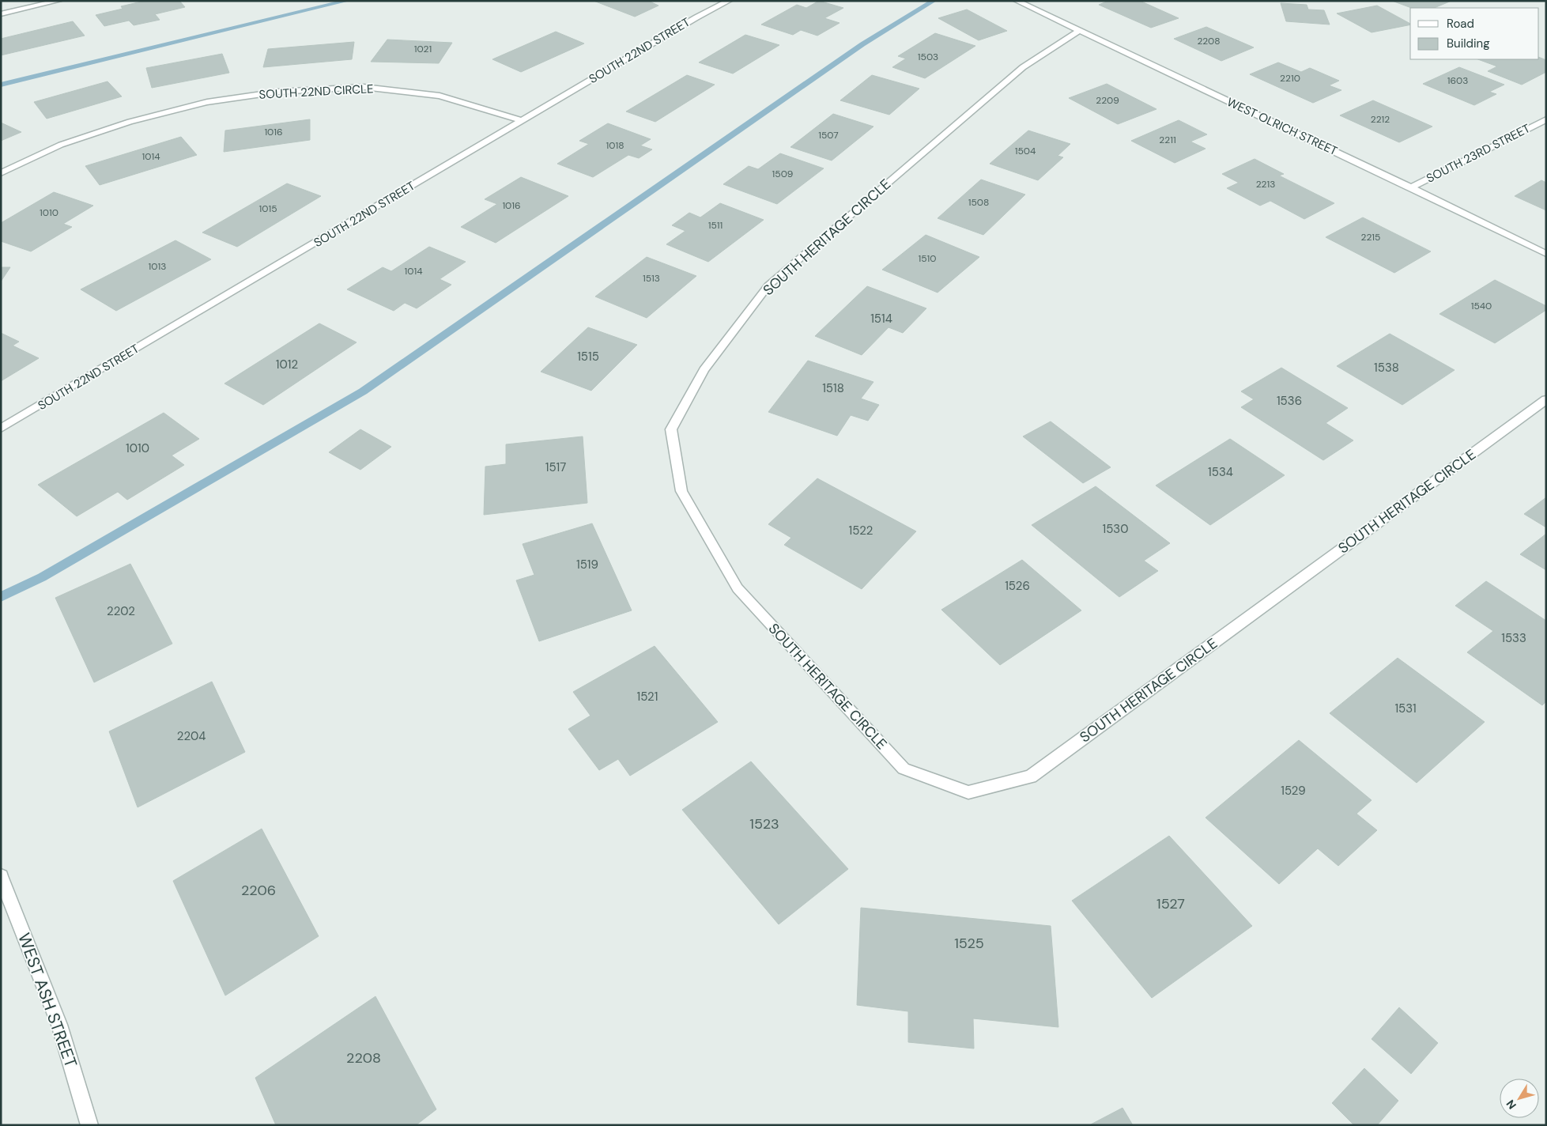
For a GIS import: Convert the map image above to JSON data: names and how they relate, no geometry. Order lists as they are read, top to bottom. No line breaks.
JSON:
{"streets":{"street":["SOUTH 22ND STREET","SOUTH 22ND CIRCLE","WEST OLRICH STREET","SOUTH 23RD STREET","SOUTH HERITAGE CIRCLE","WEST ASH STREET"]},"crossings":[["SOUTH 22ND STREET","SOUTH 22ND CIRCLE"],["WEST OLRICH STREET","SOUTH 23RD STREET"],["WEST OLRICH STREET","SOUTH HERITAGE CIRCLE"]],"house_numbers":["2208","1021","1503","2210","1603","2209","2212","1016","1507","2211","1018","1504","1014","1509","2213","1508","1016","1015","1010","1511","2215","1510","1013","1014","1513","1540","1514","1515","1012","1538","1518","1536","1010","1517","1534","1530","1522","1519","1526","2202","1533","1521","1531","2204","1529","1523","2206","1527","1525","2208"],"legend":["Road","Building"],"north":"bottom left"}
